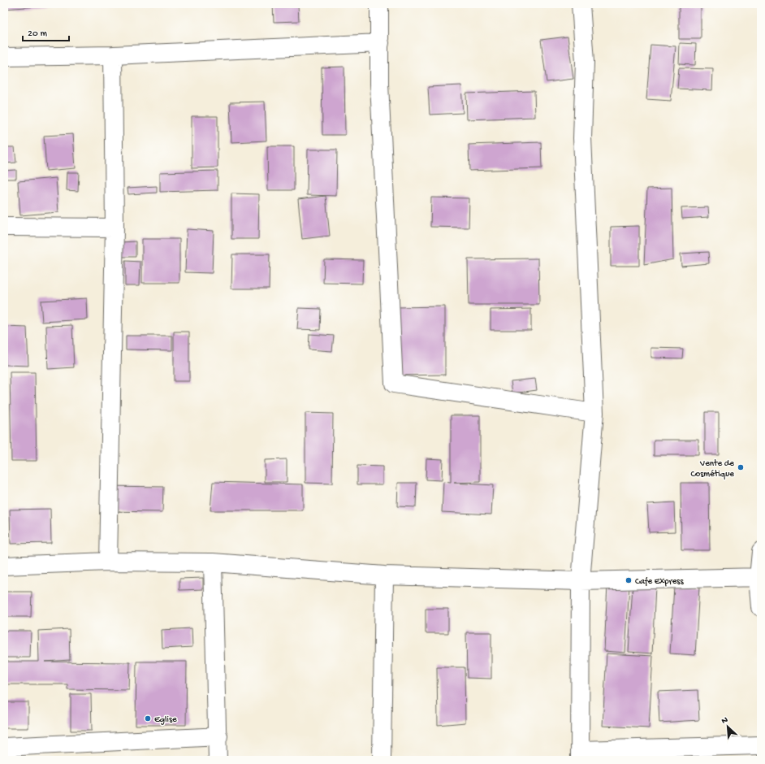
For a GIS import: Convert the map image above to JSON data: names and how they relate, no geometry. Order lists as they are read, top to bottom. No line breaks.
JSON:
{"places":["Vente de Cosmétique","Cafe Express","Eglise"],"scale_bar":"20 m","north":"top left"}
